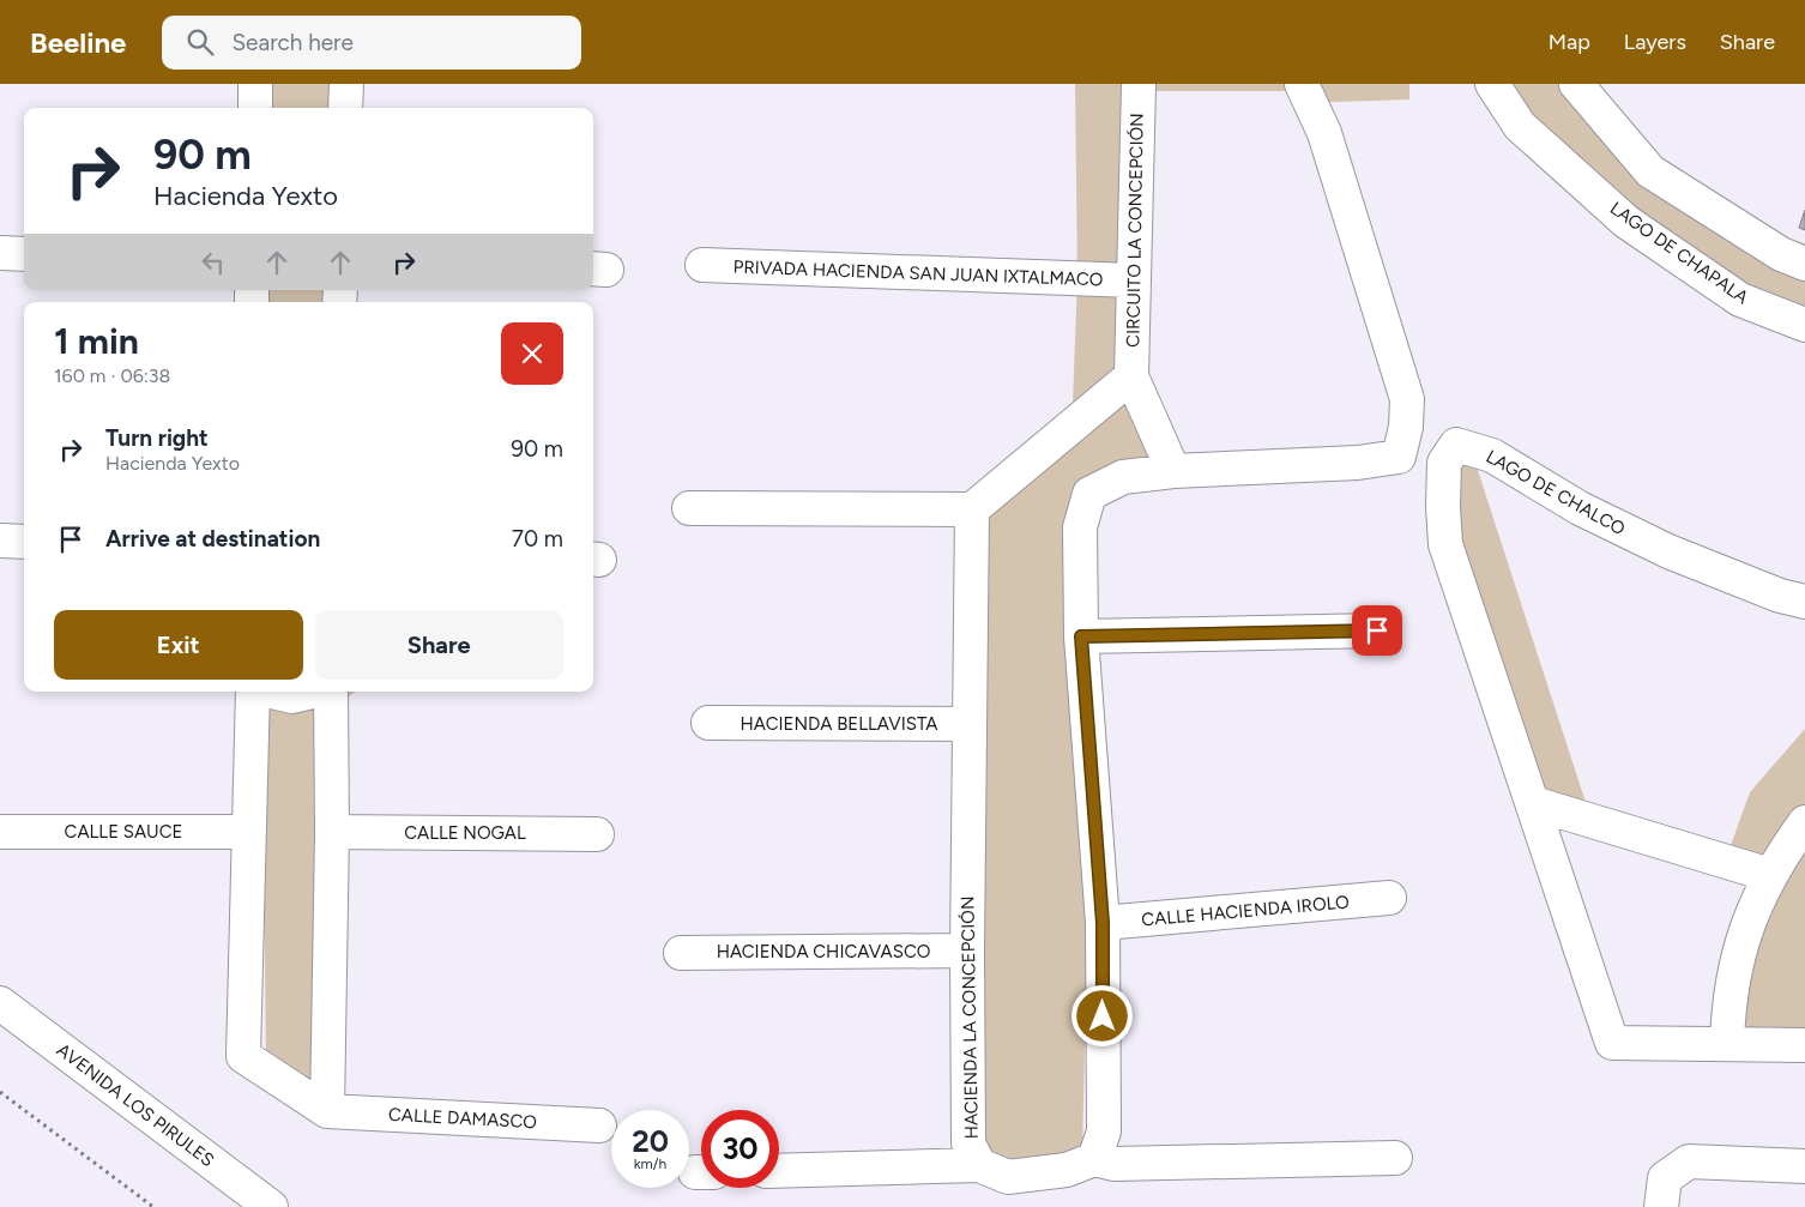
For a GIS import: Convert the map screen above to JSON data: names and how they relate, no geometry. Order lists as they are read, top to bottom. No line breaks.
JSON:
{"streets":{"street":["CIRCUITO LA CONCEPCIÓN","LAGO DE CHAPALA","PRIVADA HACIENDA SAN JUAN IXTALMACO","LAGO DE CHALCO","HACIENDA BELLAVISTA","CALLE SAUCE","CALLE NOGAL","CALLE HACIENDA IROLO","HACIENDA CHICAVASCO","HACIENDA LA CONCEPCIÓN","AVENIDA LOS PIRULES","CALLE DAMASCO"]},"crossings":[["CIRCUITO LA CONCEPCIÓN","PRIVADA HACIENDA SAN JUAN IXTALMACO"],["HACIENDA BELLAVISTA","HACIENDA LA CONCEPCIÓN"],["HACIENDA CHICAVASCO","HACIENDA LA CONCEPCIÓN"]],"page":{"header":"Beeline","search":"Search here","nav":["Map","Layers","Share"],"turn":["90 m","Hacienda Yexto"],"heading":["1 min","160 m · 06:38"],"list":[{"name":"Turn right","note":"Hacienda Yexto","value":"90 m"},{"name":"Arrive at destination","value":"70 m"}],"buttons":["Exit","Share"],"speed":"20 km/h","limit":"30"}}
